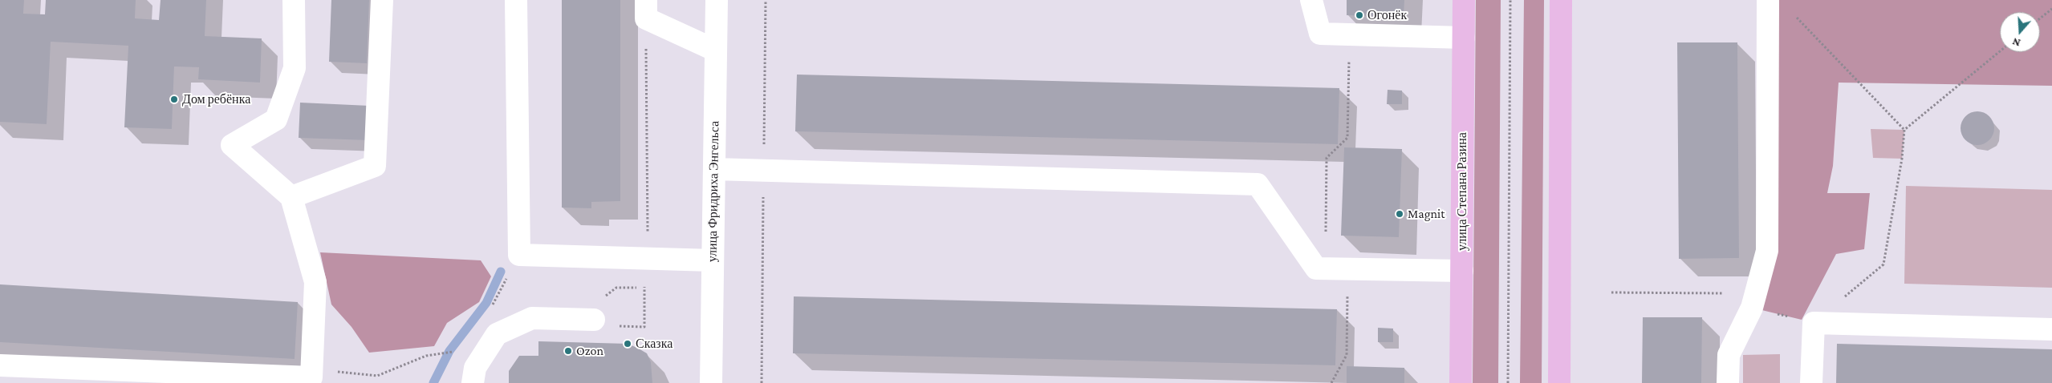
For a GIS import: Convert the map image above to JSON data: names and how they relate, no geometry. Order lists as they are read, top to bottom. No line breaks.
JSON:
{"streets":{"main road":["улица Степана Разина"],"street":["улица Фридриха Энгельса"]},"places":["Огонёк","Дом ребёнка","Magnit","Сказка","Ozon"],"north":"bottom"}
